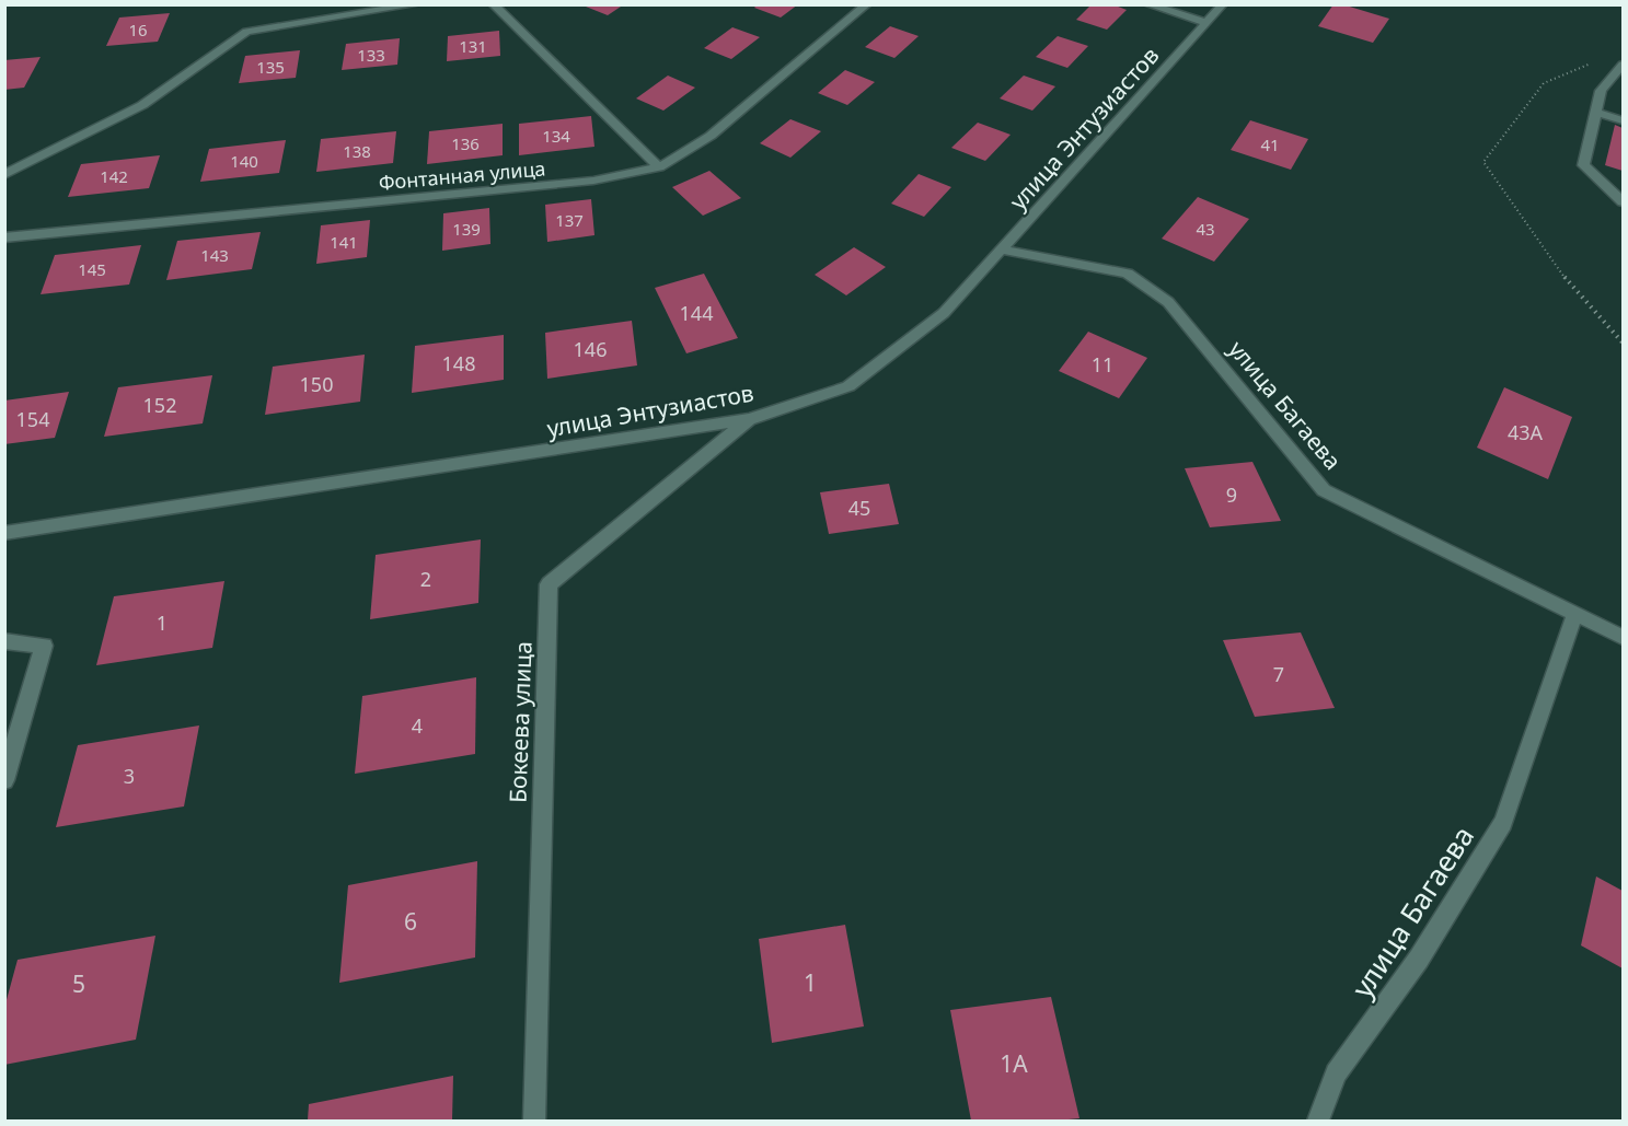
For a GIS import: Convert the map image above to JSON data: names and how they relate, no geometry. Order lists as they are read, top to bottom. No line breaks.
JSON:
{"streets":{"street":["улица Энтузиастов","Фонтанная улица","улица Багаева","Бокеева улица"]},"crossings":[["улица Энтузиастов","улица Багаева"],["улица Энтузиастов","Бокеева улица"]],"house_numbers":["16","131","133","135","134","136","41","138","140","142","137","139","43","141","143","145","144","146","148","11","150","152","154","43А","9","45","2","1","7","4","3","6","1","5","1А"]}
